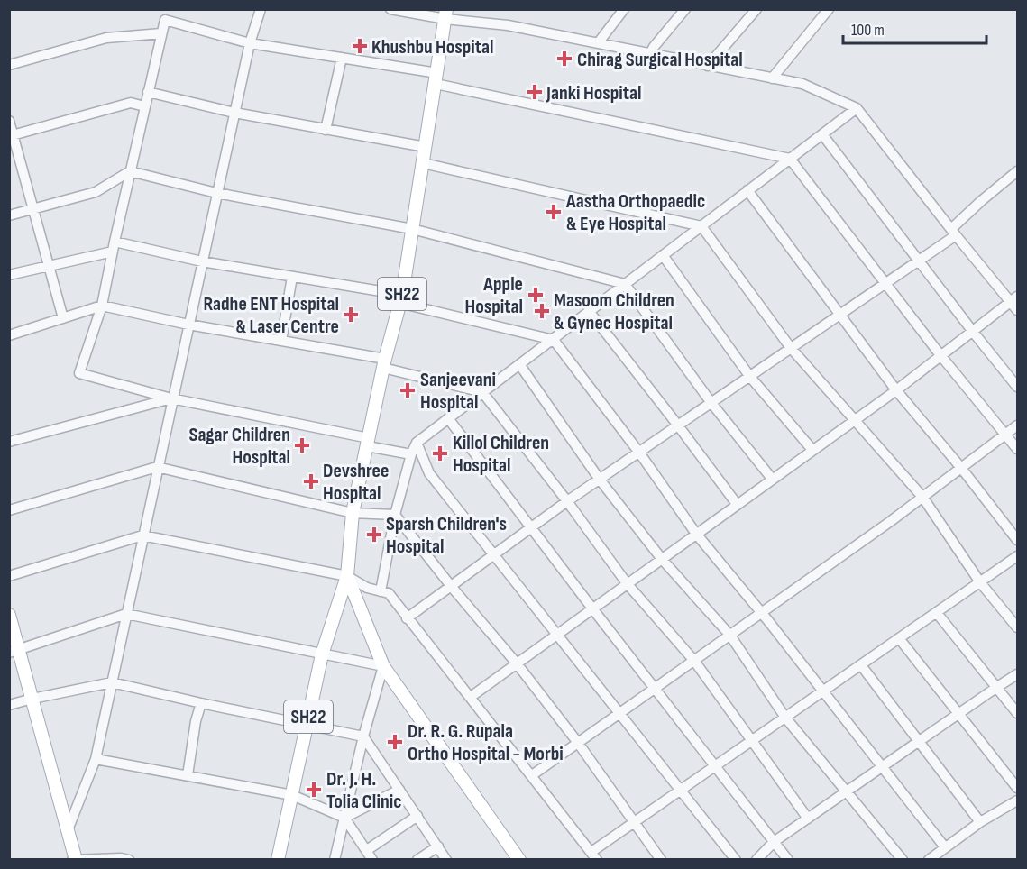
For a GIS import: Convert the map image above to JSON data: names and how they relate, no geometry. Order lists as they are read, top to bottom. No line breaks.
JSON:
{"streets":{"main road":["SH22"]},"places":{"health":["Khushbu Hospital","Chirag Surgical Hospital","Janki Hospital","Aastha Orthopaedic & Eye Hospital","Apple Hospital","Masoom Children & Gynec Hospital","Radhe ENT Hospital & Laser Centre","Sanjeevani Hospital","Sagar Children Hospital","Killol Children Hospital","Devshree Hospital","Sparsh Children's Hospital","Dr. R. G. Rupala Ortho Hospital - Morbi","Dr. J. H. Tolia Clinic"]},"scale_bar":"100 m"}
